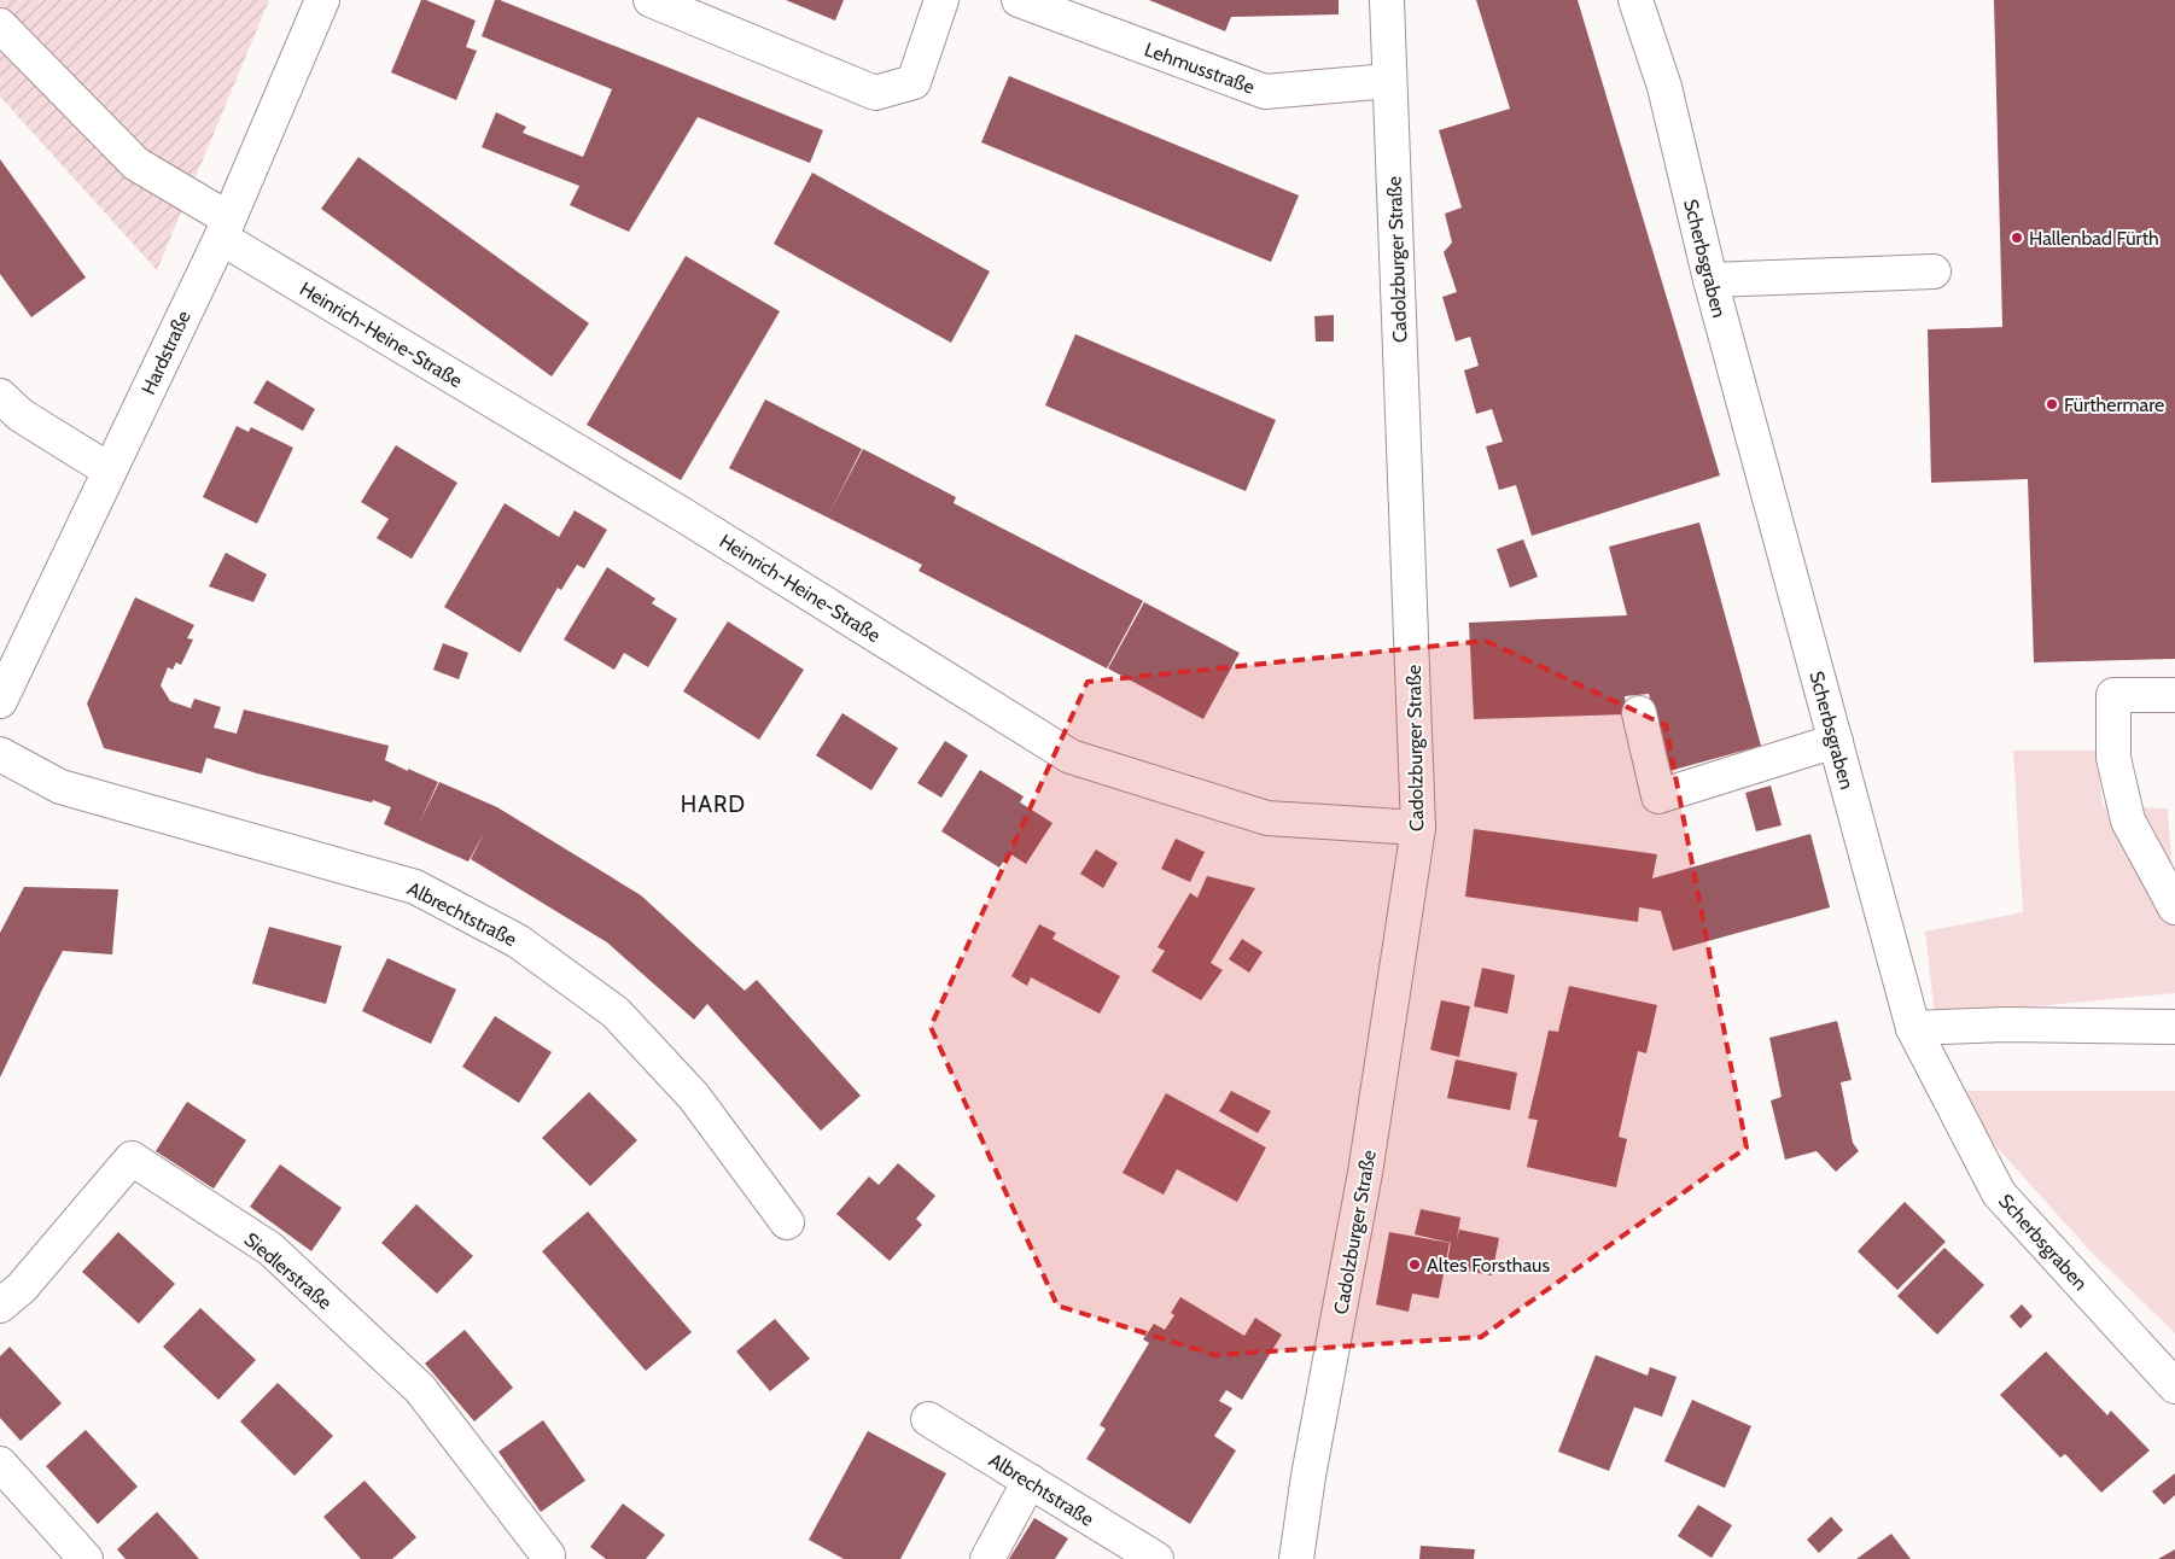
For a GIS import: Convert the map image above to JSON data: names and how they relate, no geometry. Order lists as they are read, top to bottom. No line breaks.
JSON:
{"streets":{"street":["Lehmusstraße","Scherbsgraben","Cadolzburger Straße","Heinrich-Heine-Straße","Hardstraße","Albrechtstraße","Siedlerstraße"]},"crossings":[["Lehmusstraße","Cadolzburger Straße"],["Cadolzburger Straße","Heinrich-Heine-Straße"],["Heinrich-Heine-Straße","Hardstraße"]],"districts":["HARD"],"places":["Hallenbad Fürth","Fürthermare","Altes Forsthaus"]}
